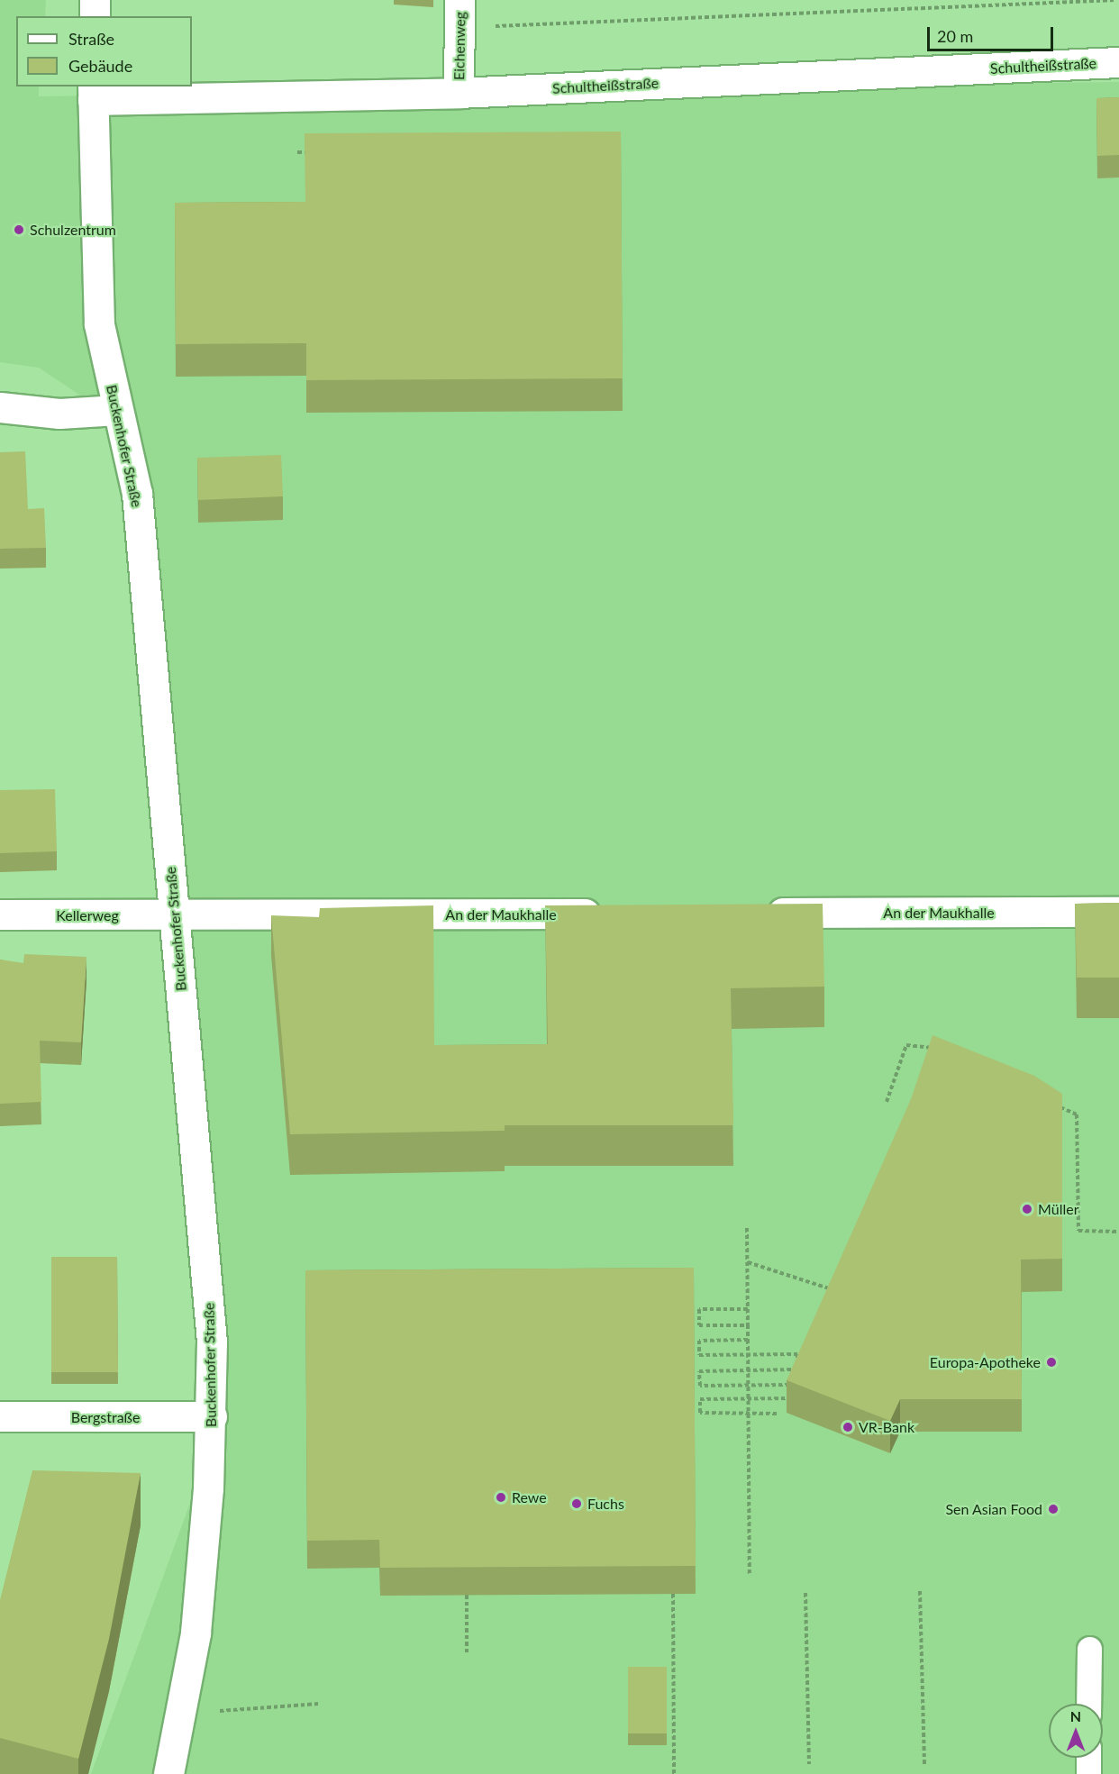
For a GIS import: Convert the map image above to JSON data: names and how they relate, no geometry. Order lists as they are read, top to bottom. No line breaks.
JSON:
{"streets":{"street":["Eichenweg","Schultheißstraße","Buckenhofer Straße","An der Maukhalle","Kellerweg","Bergstraße"]},"crossings":[["Eichenweg","Schultheißstraße"],["Schultheißstraße","Buckenhofer Straße"],["Buckenhofer Straße","An der Maukhalle"],["Buckenhofer Straße","Kellerweg"],["Buckenhofer Straße","Bergstraße"],["An der Maukhalle","Kellerweg"]],"places":["Schulzentrum","Müller","Europa-Apotheke","VR-Bank","Rewe","Fuchs","Sen Asian Food"],"legend":["Straße","Gebäude"],"scale_bar":"20 m","north":"top"}
